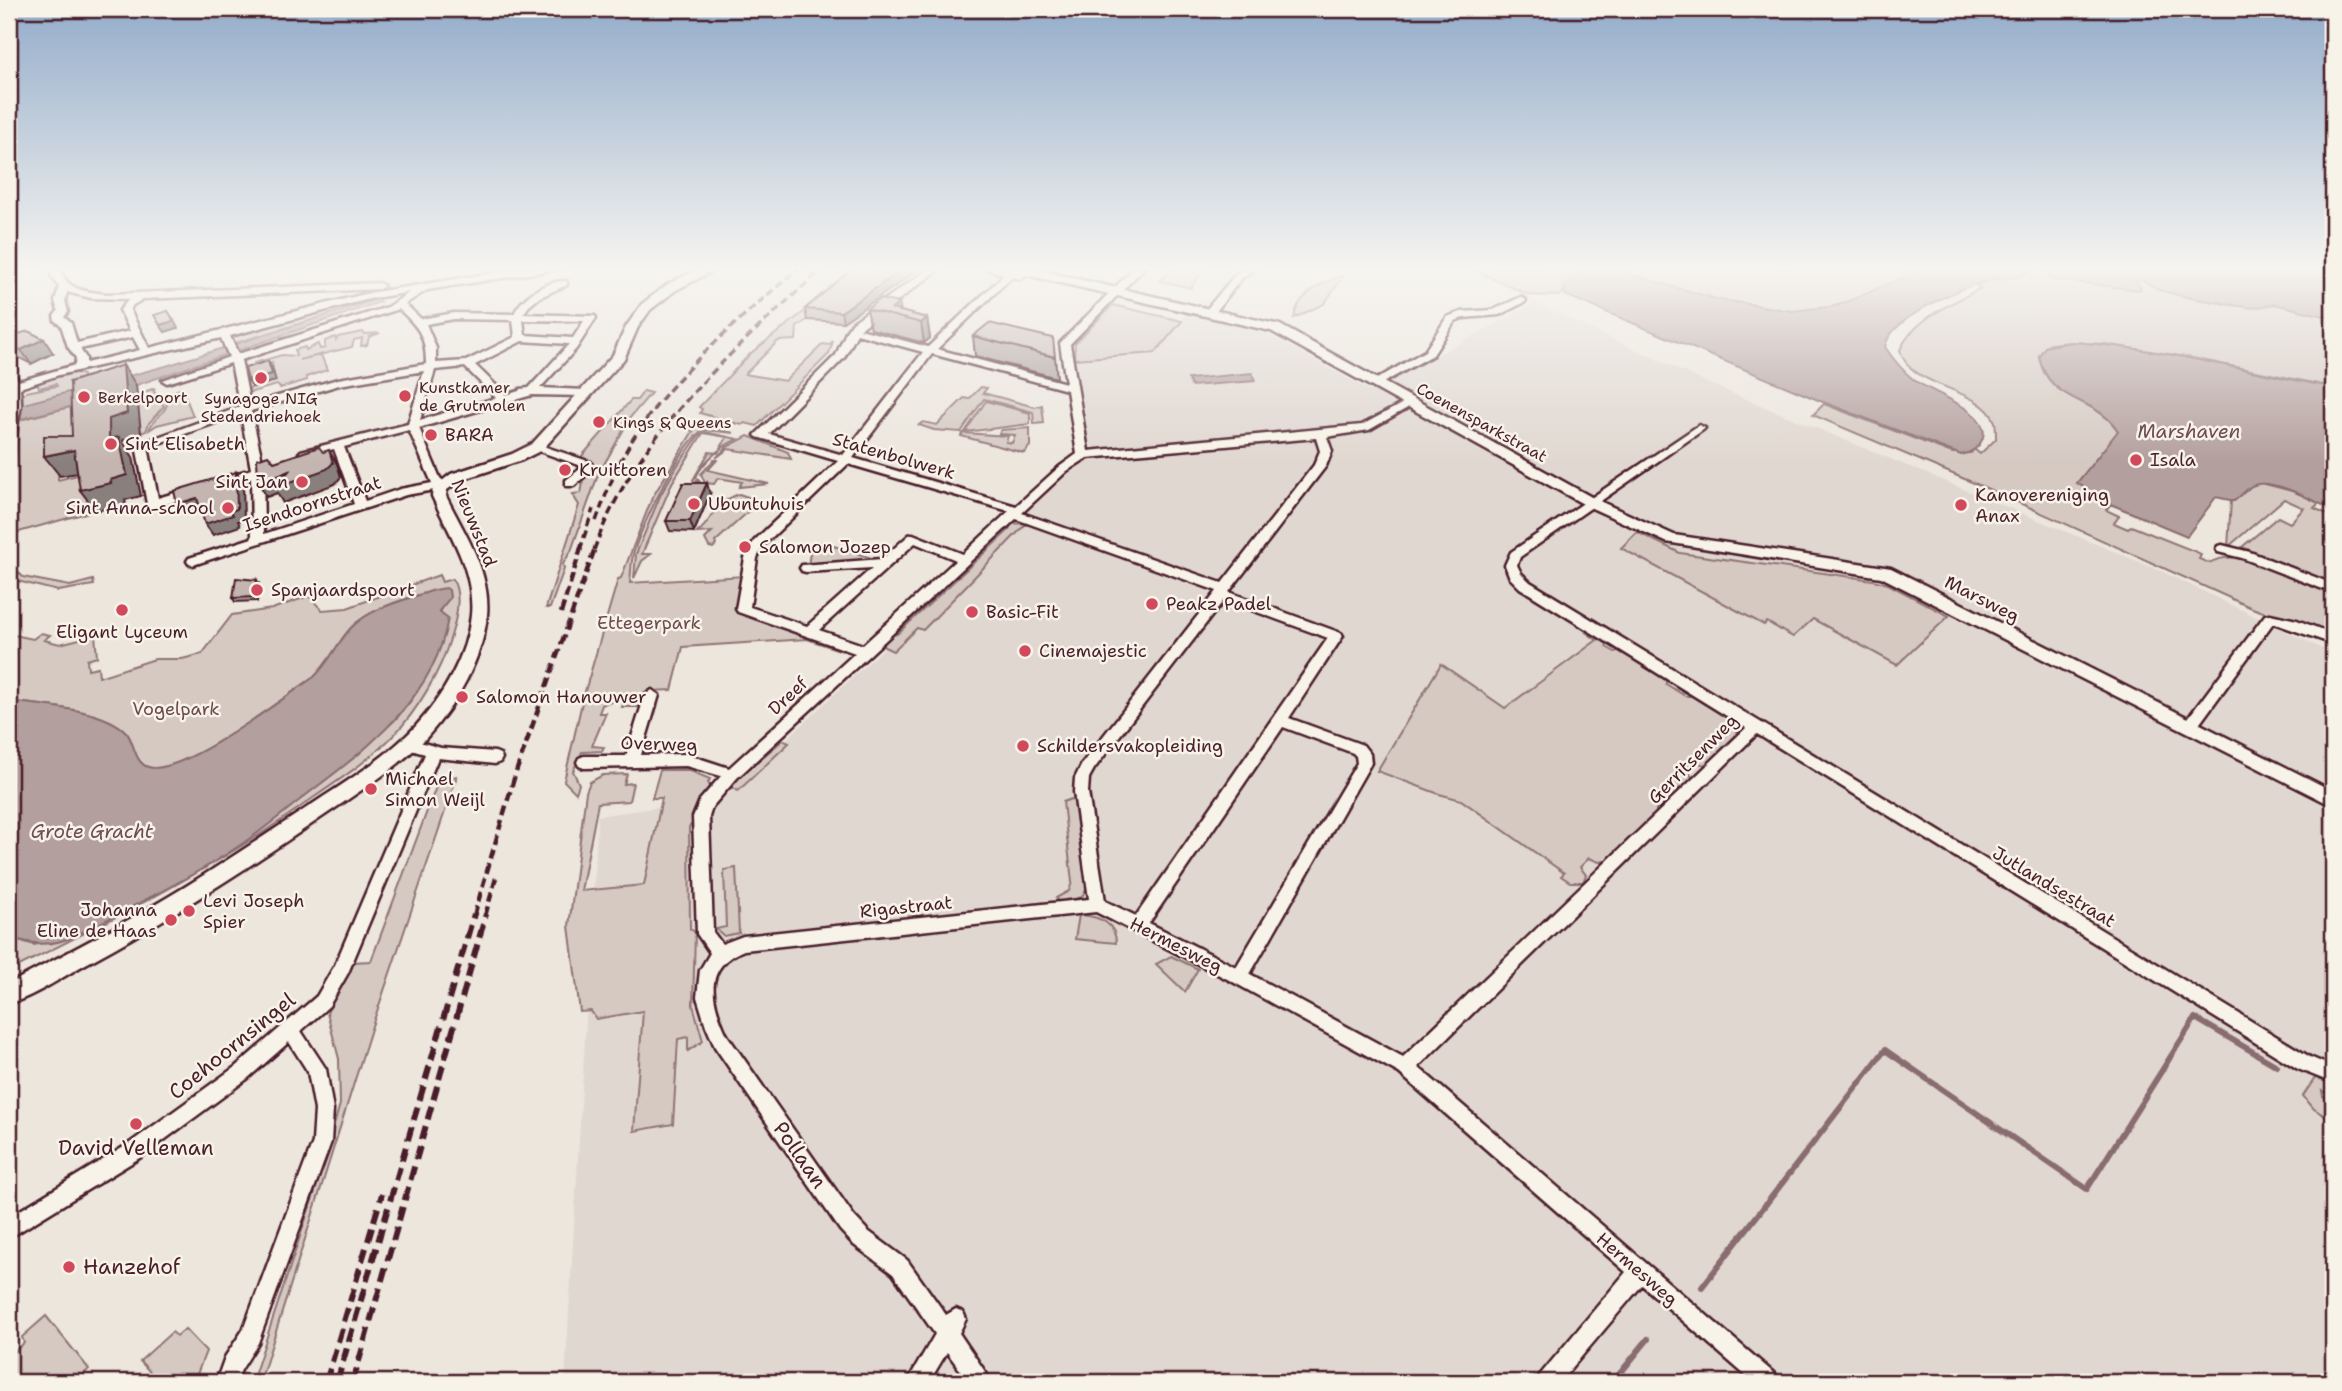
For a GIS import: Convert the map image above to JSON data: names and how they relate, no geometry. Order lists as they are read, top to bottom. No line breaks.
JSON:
{"streets":{"street":["Coenensparkstraat","Statenbolwerk","Isendoornstraat","Nieuwstad","Marsweg","Dreef","Overweg","Gerritsenweg","Jutlandsestraat","Rigastraat","Hermesweg","Coehoornsingel","Pollaan"]},"crossings":[["Coenensparkstraat","Marsweg"],["Coenensparkstraat","Gerritsenweg"],["Statenbolwerk","Dreef"],["Isendoornstraat","Nieuwstad"],["Marsweg","Gerritsenweg"],["Dreef","Overweg"],["Dreef","Rigastraat"],["Dreef","Pollaan"],["Gerritsenweg","Jutlandsestraat"],["Gerritsenweg","Hermesweg"],["Rigastraat","Hermesweg"],["Rigastraat","Pollaan"]],"water":["Marshaven","Grote Gracht"],"parks":["Ettegerpark","Vogelpark"],"places":["Synagoge NIG Stedendriehoek","Kunstkamer de Grutmolen","Berkelpoort","Kings & Queens","BARA","Sint Elisabeth","Isala","Kruittoren","Sint Jan","Ubuntuhuis","Kanovereniging Anax","Sint Anna-school","Salomon Jozep","Spanjaardspoort","Peakz Padel","Eligant Lyceum","Basic-Fit","Cinemajestic","Salomon Hanouwer","Schildersvakopleiding","Michael Simon Weijl","Levi Joseph Spier","Johanna Eline de Haas","David Velleman","Hanzehof"]}
